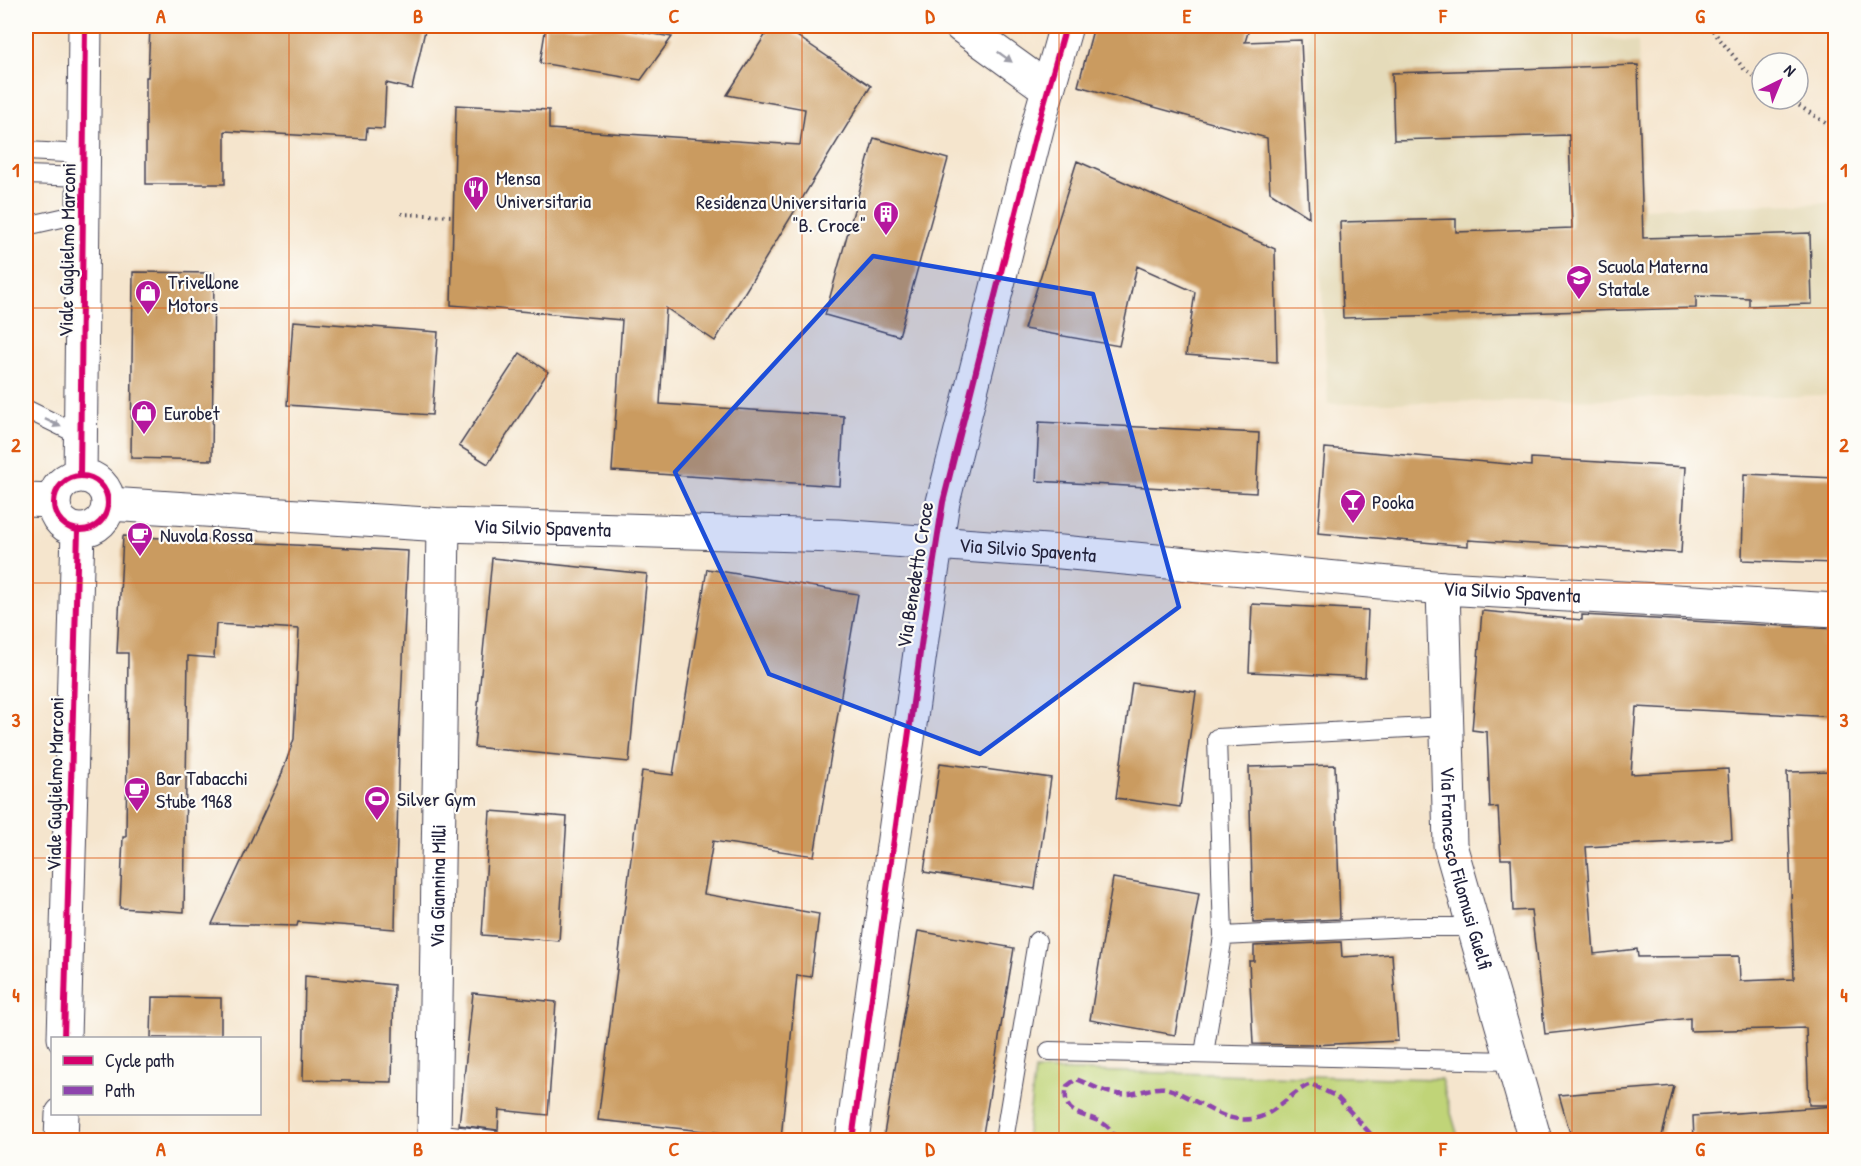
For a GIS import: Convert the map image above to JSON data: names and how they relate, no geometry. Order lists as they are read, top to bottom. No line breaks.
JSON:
{"streets":{"street":["Viale Guglielmo Marconi","Via Silvio Spaventa","Via Benedetto Croce","Via Francesco Filomusi Guelfi","Via Giannina Milli"]},"crossings":[["Viale Guglielmo Marconi","Via Silvio Spaventa"],["Via Silvio Spaventa","Via Benedetto Croce"],["Via Silvio Spaventa","Via Francesco Filomusi Guelfi"],["Via Silvio Spaventa","Via Giannina Milli"]],"places":{"restaurant":["Mensa Universitaria"],"building":["Residenza Universitaria \"B. Croce\""],"school or university":["Scuola Materna Statale"],"shop":["Trivellone Motors","Eurobet"],"bar":["Pooka"],"cafe":["Nuvola Rossa","Bar Tabacchi Stube 1968"],"sports":["Silver Gym"]},"legend":["Cycle path","Path"],"north":"top right","grid":{"columns":["A","B","C","D","E","F","G"],"rows":["1","2","3","4"]}}
